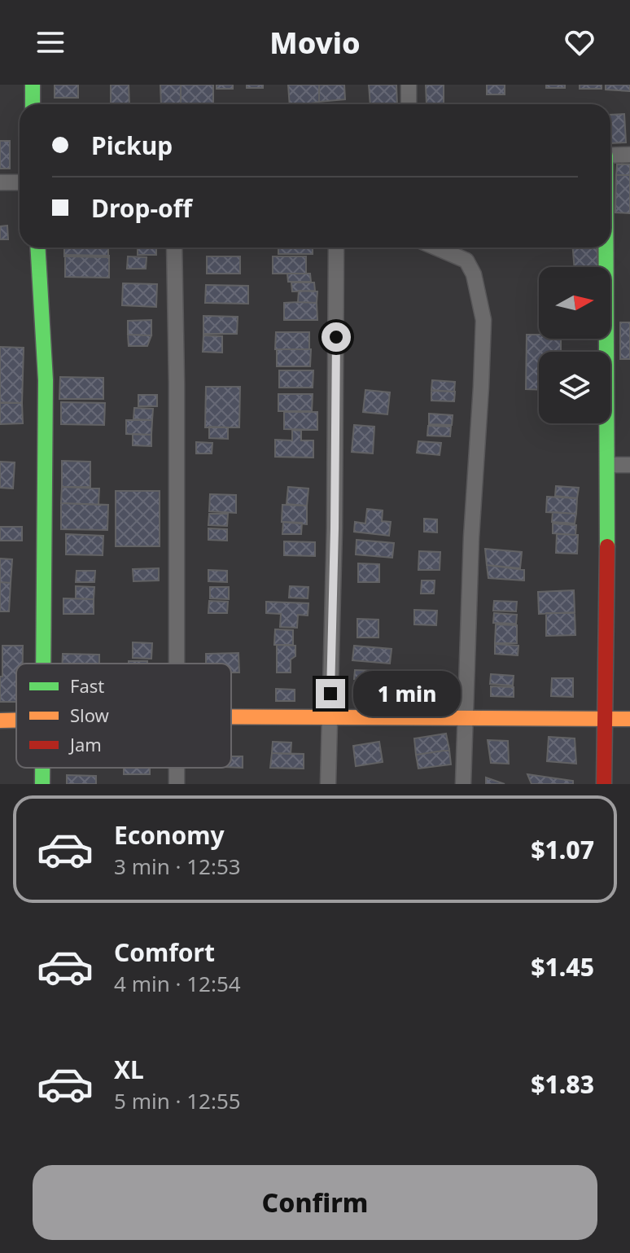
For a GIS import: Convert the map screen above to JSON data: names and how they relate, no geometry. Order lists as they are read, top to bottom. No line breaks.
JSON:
{"legend":["Fast","Slow","Jam"],"north":"right","page":{"header":"Movio","banner":["Pickup","Drop-off"],"bubble":"1 min","list":[{"name":"Economy","note":"3 min · 12:53","value":"$1.07"},{"name":"Comfort","note":"4 min · 12:54","value":"$1.45"},{"name":"XL","note":"5 min · 12:55","value":"$1.83"}],"buttons":"Confirm"}}
